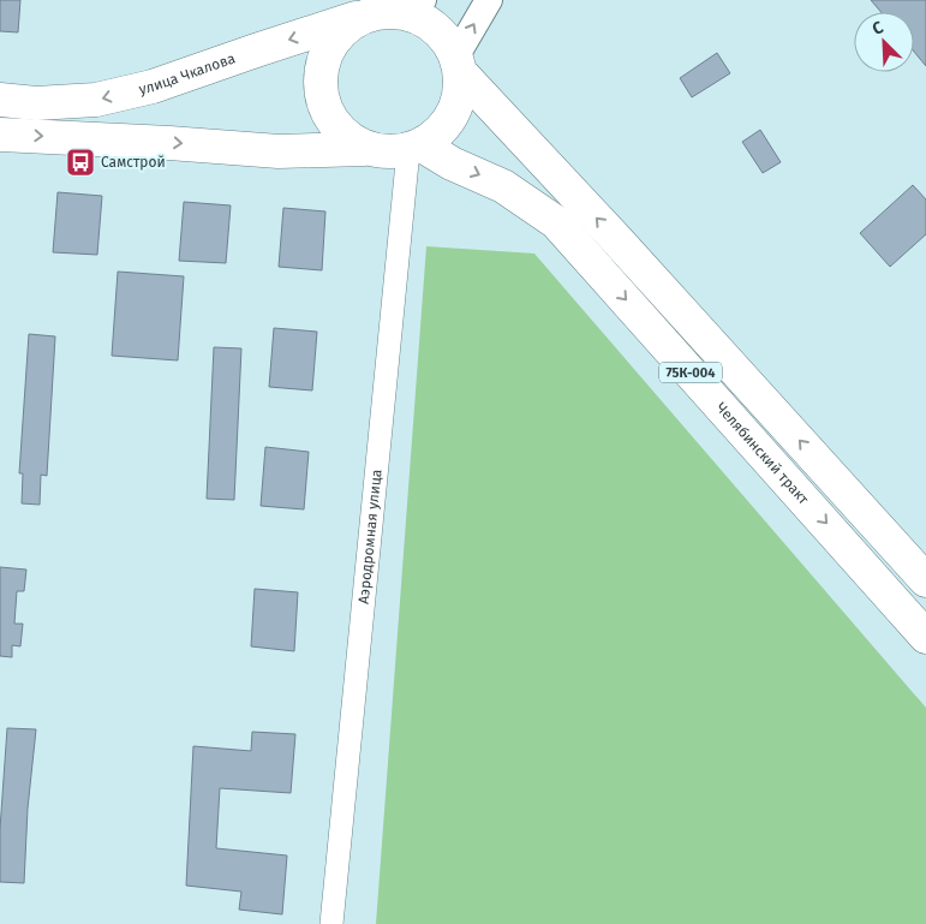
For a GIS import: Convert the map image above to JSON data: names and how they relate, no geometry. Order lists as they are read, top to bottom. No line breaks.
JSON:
{"streets":{"main road":["улица Чкалова","75К-004","Челябинский тракт"],"street":["Аэродромная улица"]},"crossings":[["улица Чкалова","75К-004"],["улица Чкалова","Челябинский тракт"],["улица Чкалова","Аэродромная улица"],["75К-004","Челябинский тракт"],["75К-004","Аэродромная улица"],["Челябинский тракт","Аэродромная улица"]],"places":{"bus stop":["Самстрой"]},"north":"top left"}
